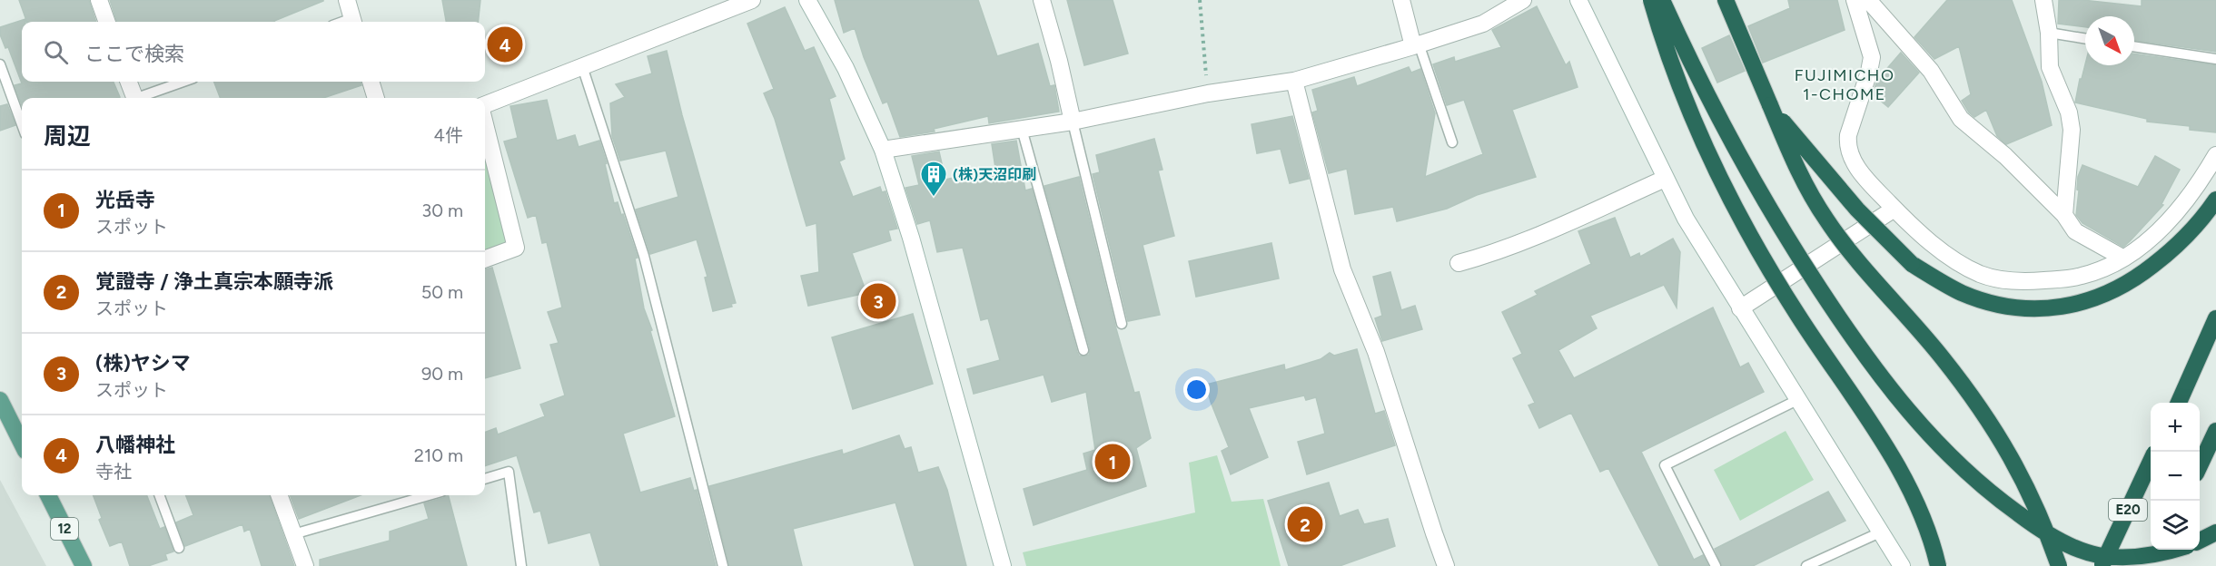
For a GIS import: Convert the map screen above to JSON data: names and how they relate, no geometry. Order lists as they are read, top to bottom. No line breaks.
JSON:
{"streets":{"highway":["E20"],"main road":["12"]},"districts":["FUJIMICHO 1-CHOME"],"places":{"building":["(株)天沼印刷"]},"north":"bottom right","page":{"search":"ここで検索","pins":["4","3","1","2"],"heading":["周辺","4件"],"list":[{"mark":"1","name":"光岳寺","note":"スポット","value":"30 m"},{"mark":"2","name":"覚證寺 / 浄土真宗本願寺派","note":"スポット","value":"50 m"},{"mark":"3","name":"(株)ヤシマ","note":"スポット","value":"90 m"},{"mark":"4","name":"八幡神社","note":"寺社","value":"210 m"}],"map_buttons":["+","−"]}}
